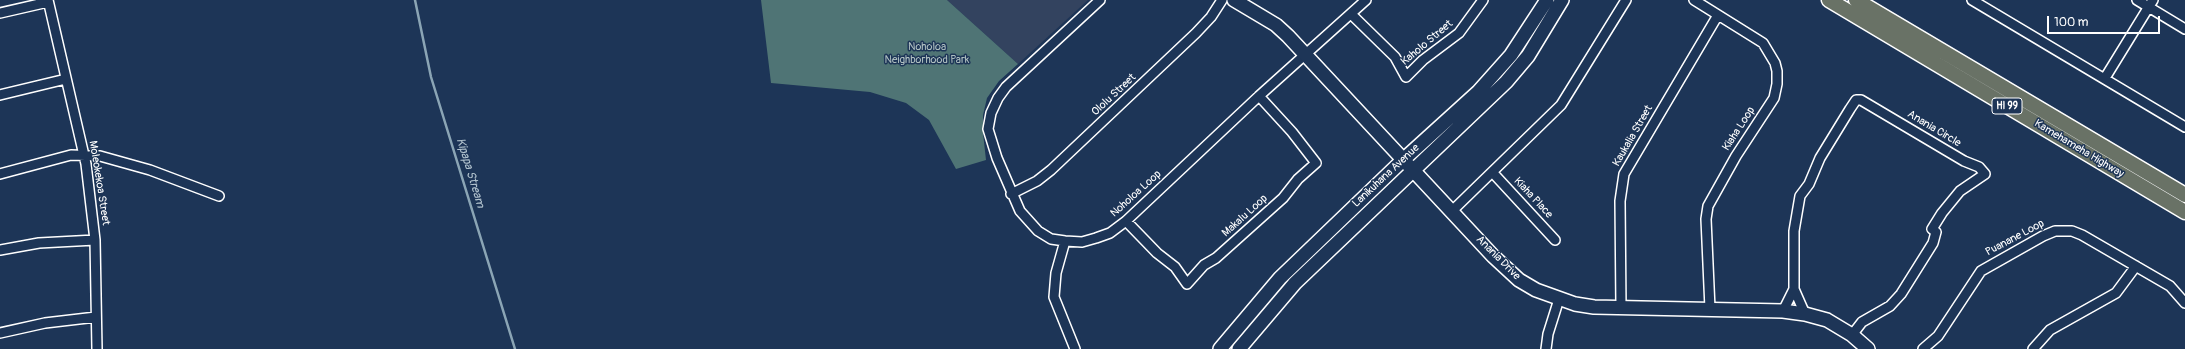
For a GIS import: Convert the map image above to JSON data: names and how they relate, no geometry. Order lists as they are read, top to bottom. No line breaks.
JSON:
{"streets":{"main road":["HI 99","Kamehameha Highway","Lanikuhana Avenue","Anania Drive"],"street":["Kaholo Street","Ololu Street","Kiaha Loop","Anania Circle","Kaukalia Street","Moleokekoa Street","Noholoa Loop","Kiaha Place","Makalu Loop","Puanane Loop"]},"crossings":[["Kaholo Street","Noholoa Loop"],["Ololu Street","Noholoa Loop"],["Kiaha Loop","Kaukalia Street"],["Kiaha Loop","Anania Drive"],["Anania Circle","Anania Drive"],["Kaukalia Street","Anania Drive"],["Lanikuhana Avenue","Anania Drive"],["Noholoa Loop","Makalu Loop"],["Noholoa Loop","Anania Drive"]],"water":["Kipapa Stream"],"parks":["Noholoa Neighborhood Park"],"scale_bar":"100 m"}
